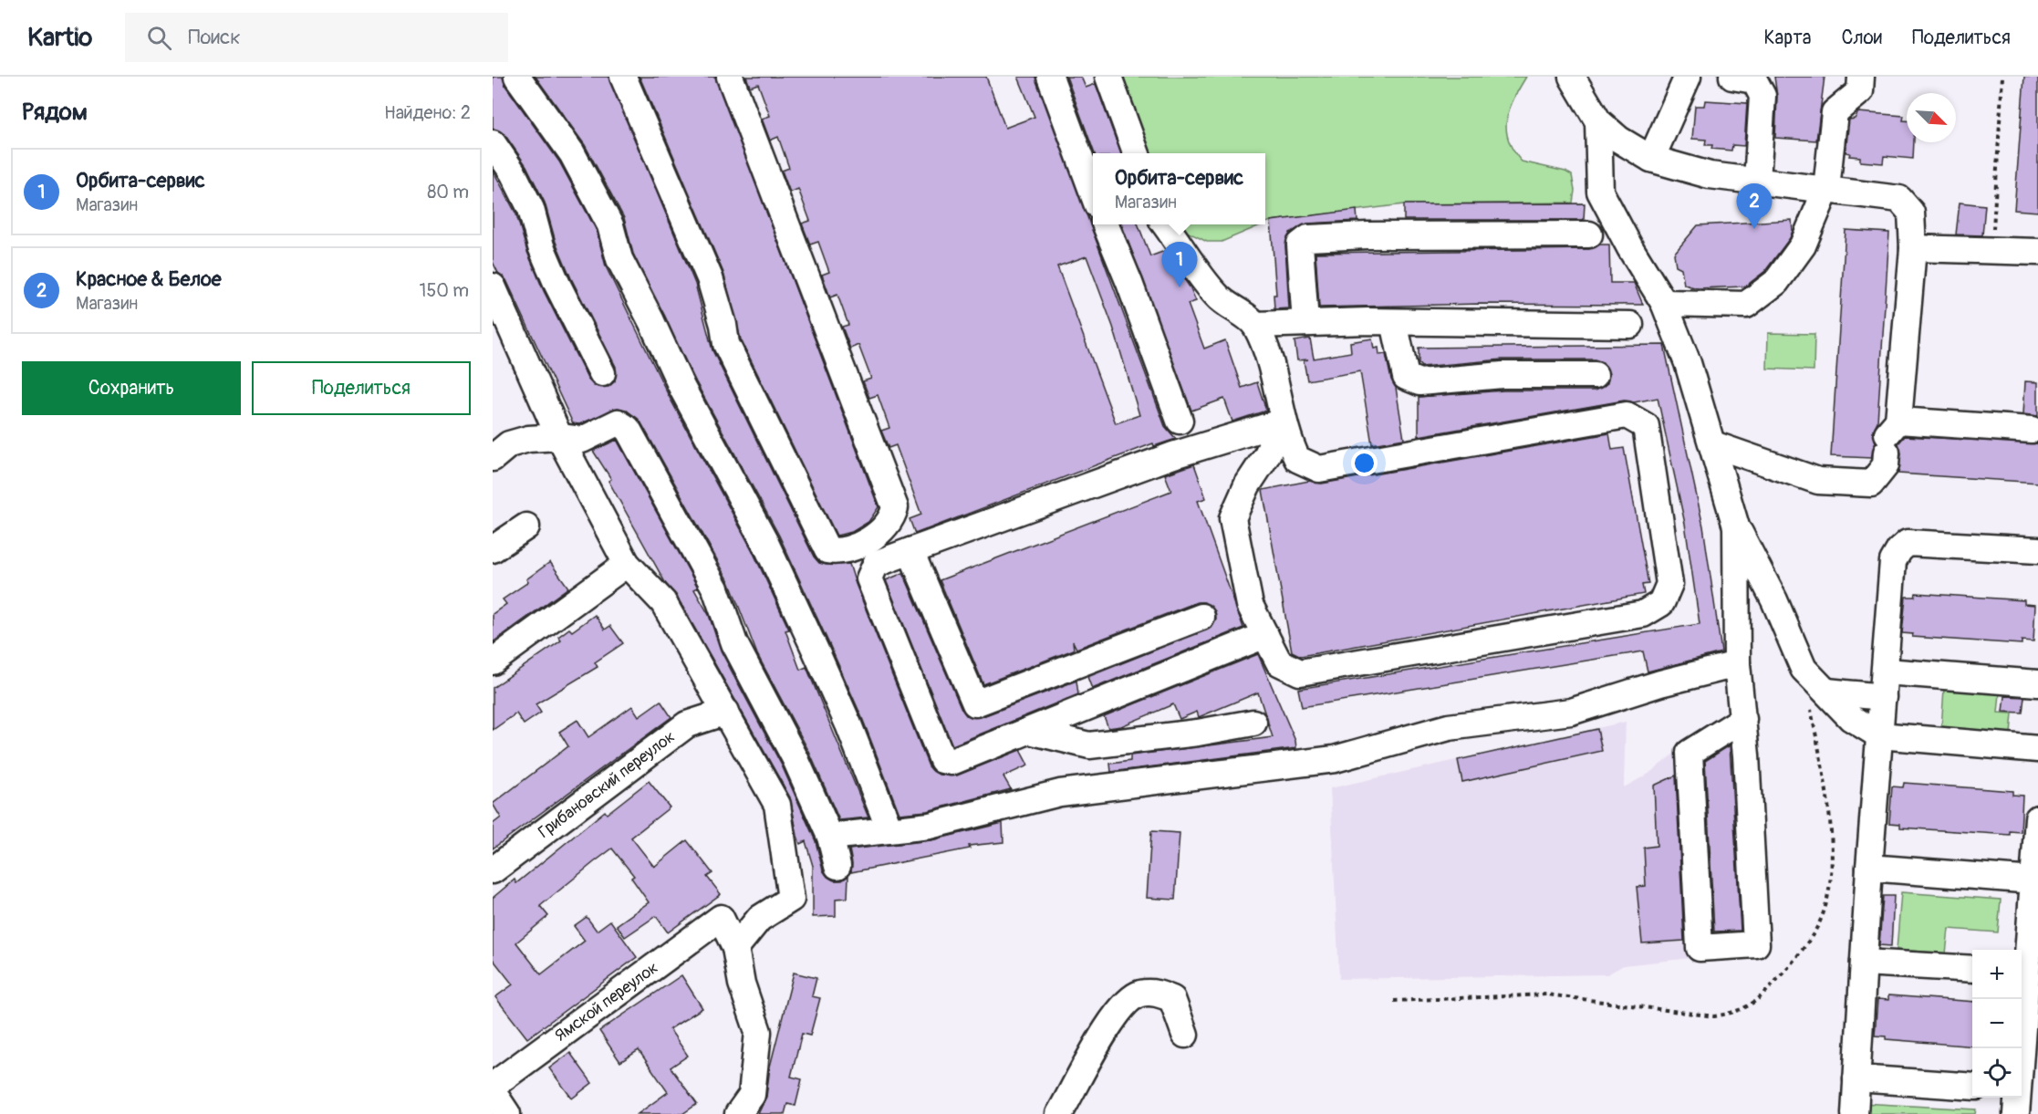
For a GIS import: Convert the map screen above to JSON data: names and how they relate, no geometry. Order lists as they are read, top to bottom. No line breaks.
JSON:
{"streets":{"street":["Грибановский переулок","Ямской переулок"]},"north":"bottom right","page":{"header":"Kartio","search":"Поиск","nav":["Карта","Слои","Поделиться"],"heading":["Рядом","Найдено: 2"],"list":[{"mark":"1","name":"Орбита-сервис","note":"Магазин","value":"80 m"},{"mark":"2","name":"Красное & Белое","note":"Магазин","value":"150 m"}],"popup":["Орбита-сервис","Магазин"],"pins":["2","1"],"buttons":["Сохранить","Поделиться"],"map_buttons":["+","−"]}}
